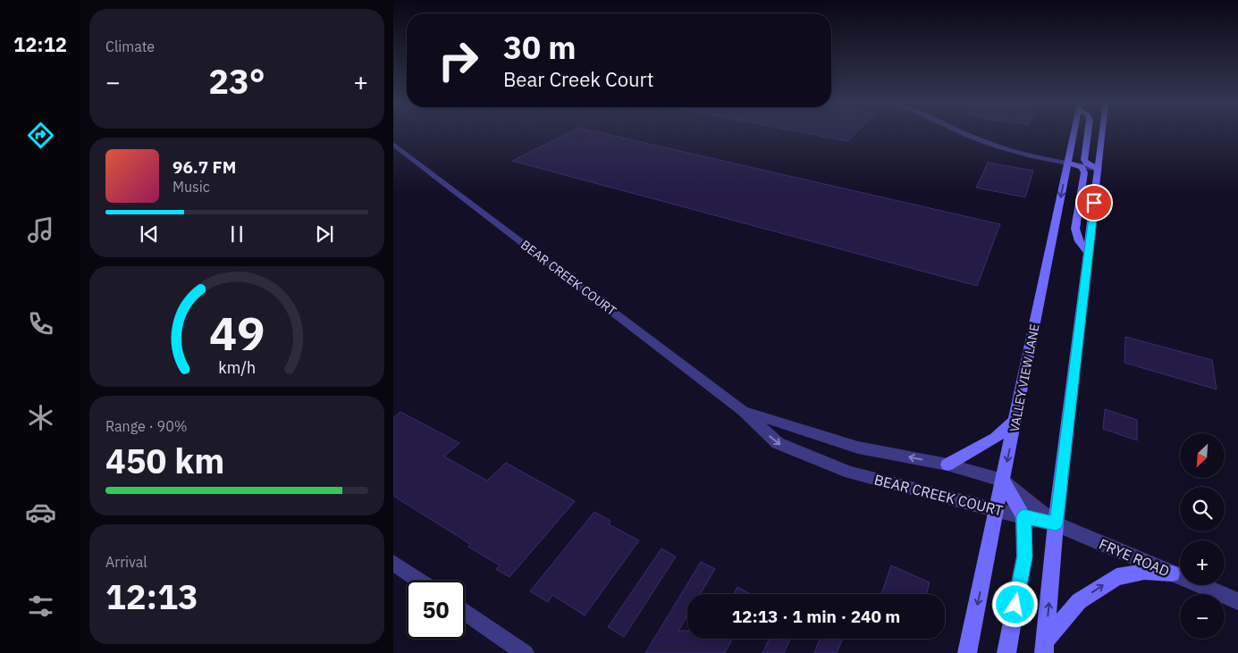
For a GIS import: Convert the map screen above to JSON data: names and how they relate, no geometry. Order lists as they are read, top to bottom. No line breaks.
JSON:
{"streets":{"main road":["VALLEY VIEW LANE"],"street":["BEAR CREEK COURT","FRYE ROAD"]},"crossings":[["BEAR CREEK COURT","VALLEY VIEW LANE"],["BEAR CREEK COURT","FRYE ROAD"]],"north":"bottom left","page":{"tabs":"12:12","tile":["Climate",["Range · 90%","450 km"],["Arrival","12:13"]],"turn":["30 m","Bear Creek Court"],"heat":["−","23°","+"],"song":["96.7 FM","Music"],"map_buttons":["+","−"],"limit":"50","trip":"12:13 · 1 min · 240 m","gauge":["49","km/h"]}}
